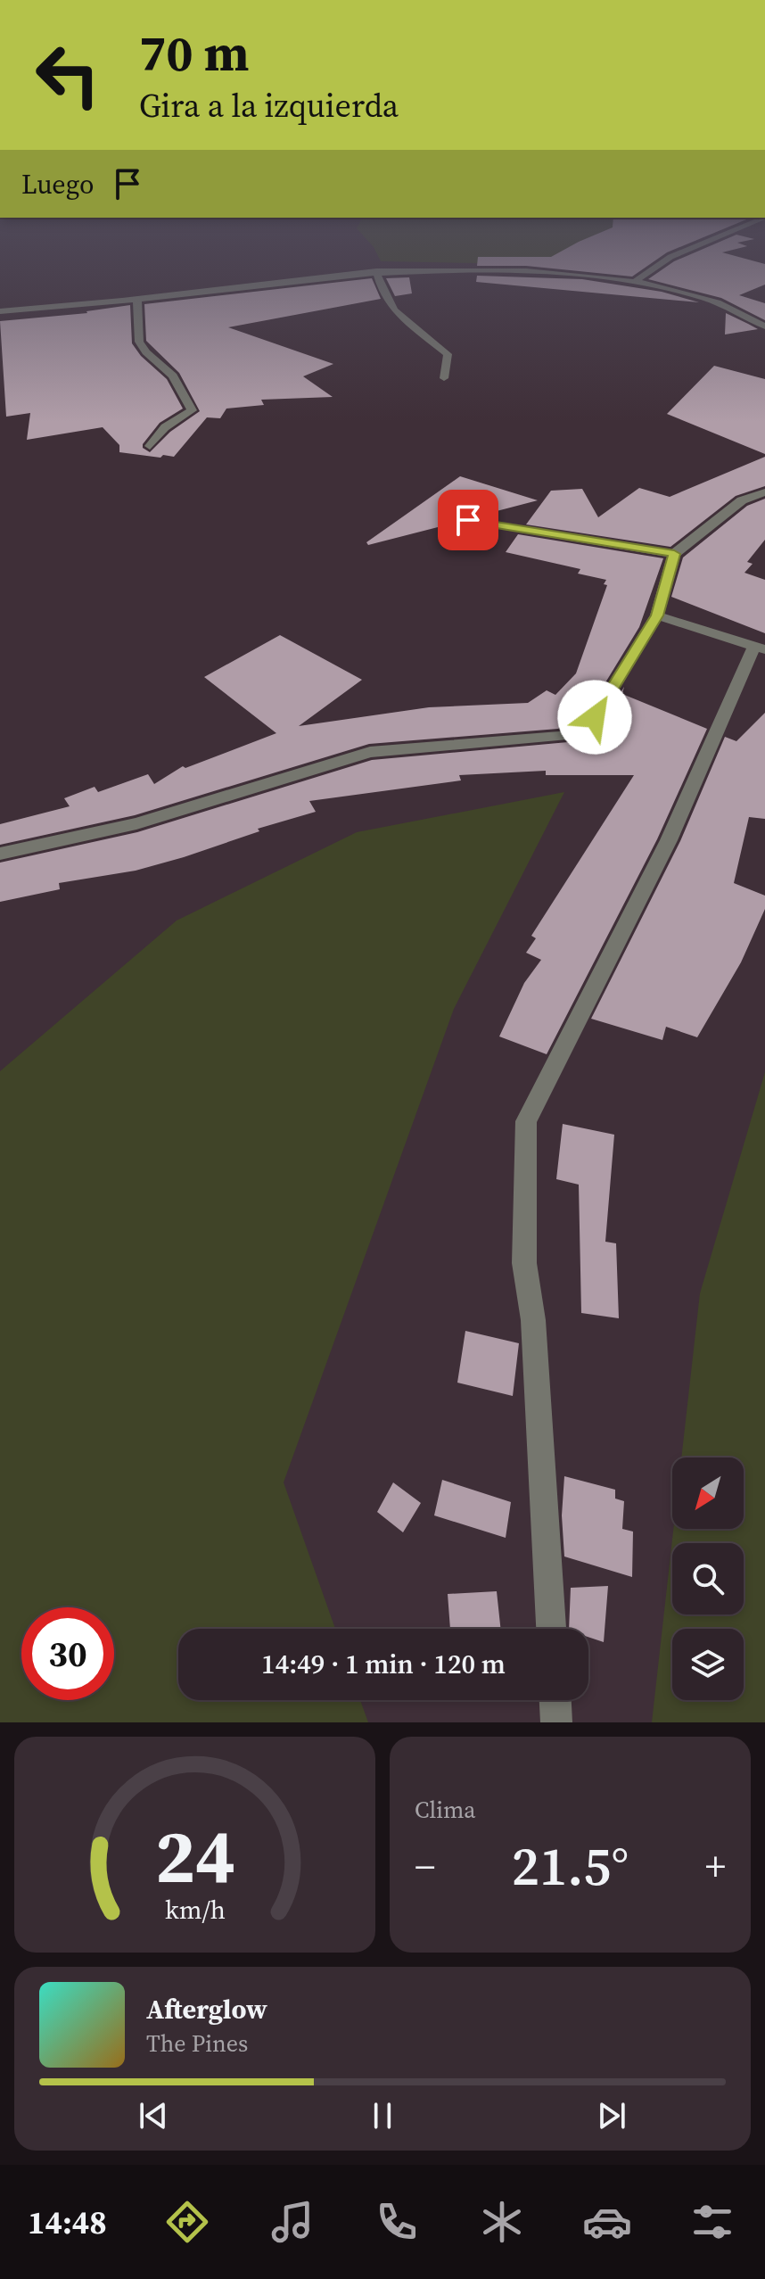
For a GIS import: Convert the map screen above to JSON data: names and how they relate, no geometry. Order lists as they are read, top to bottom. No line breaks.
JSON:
{"north":"bottom left","page":{"turn":["70 m","Gira a la izquierda"],"then":"Luego","limit":"30","trip":"14:49 · 1 min · 120 m","tile":"Clima","heat":["−","21.5°","+"],"song":["Afterglow","The Pines"],"tabs":"14:48","gauge":["24","km/h"]}}
